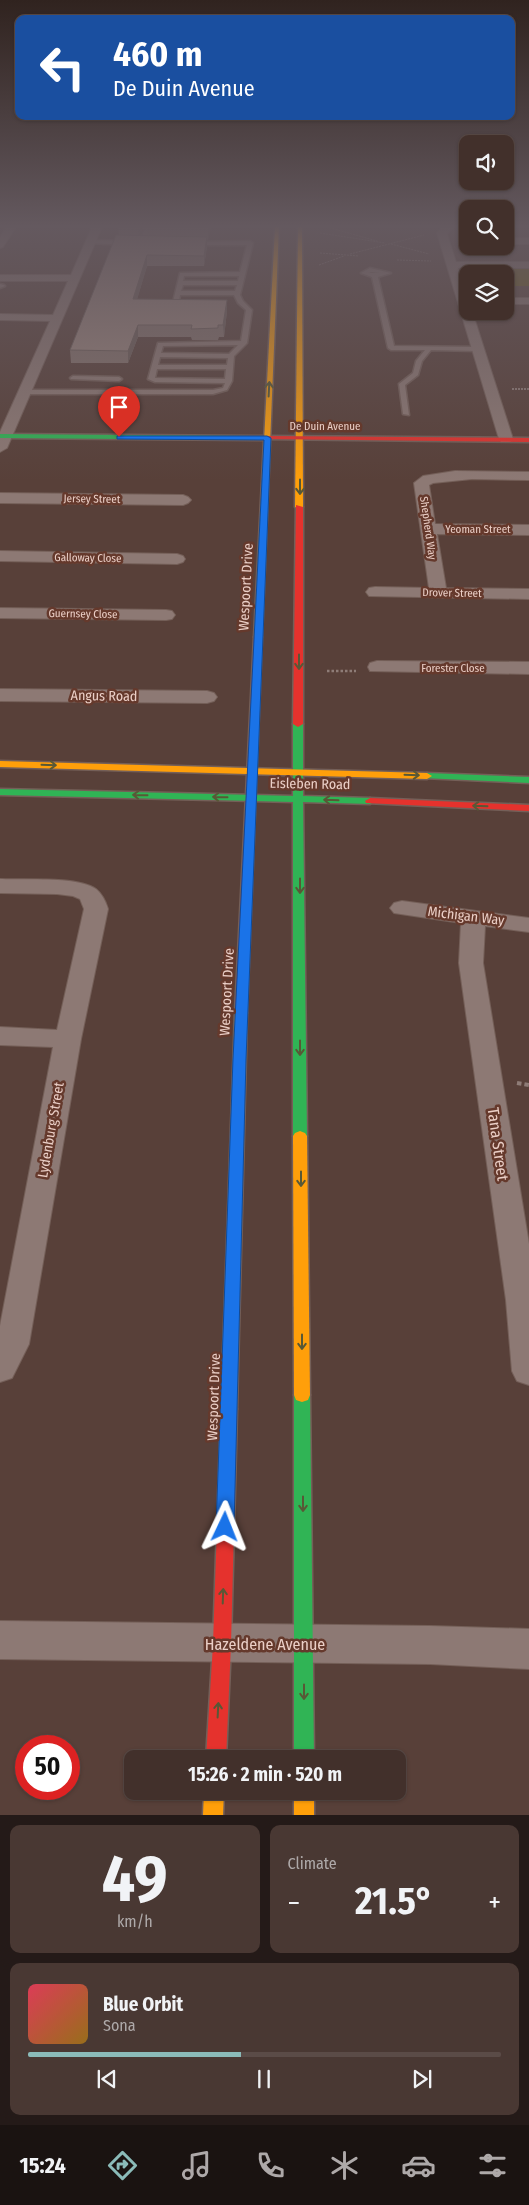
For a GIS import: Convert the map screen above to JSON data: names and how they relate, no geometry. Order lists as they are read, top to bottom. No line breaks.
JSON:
{"streets":{"main road":["De Duin Avenue","Wespoort Drive","Eisleben Road"],"street":["Jersey Street","Shepherd Way","Yeoman Street","Galloway Close","Drover Street","Guernsey Close","Forester Close","Angus Road","Michigan Way","Lydenburg Street","Tana Street","Hazeldene Avenue"]},"crossings":[["De Duin Avenue","Wespoort Drive"],["Shepherd Way","Yeoman Street"],["Shepherd Way","Drover Street"],["Wespoort Drive","Eisleben Road"],["Wespoort Drive","Hazeldene Avenue"],["Michigan Way","Tana Street"]],"page":{"turn":["460 m","De Duin Avenue"],"limit":"50","trip":"15:26 · 2 min · 520 m","tile":[["49","km/h"],"Climate"],"heat":["−","21.5°","+"],"song":["Blue Orbit","Sona"],"tabs":"15:24"}}
